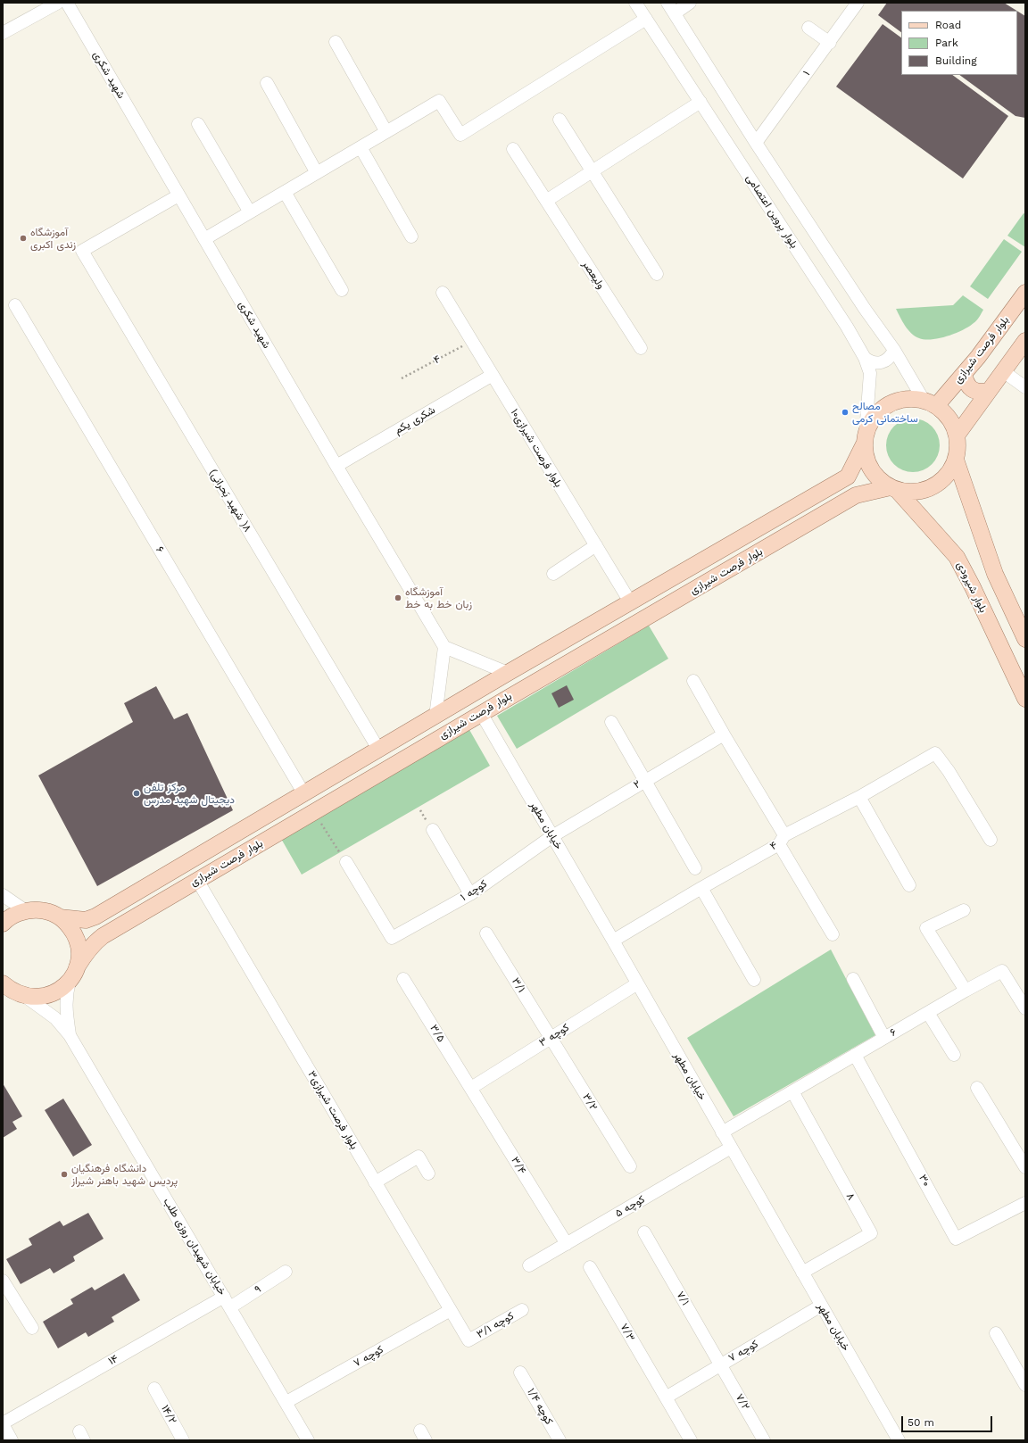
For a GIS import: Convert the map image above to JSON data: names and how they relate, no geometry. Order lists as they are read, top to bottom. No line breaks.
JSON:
{"streets":{"main road":["بلوار فرصت شیرازی","بلوار شیرودی"],"street":["۱","شهید شکری","بلوار پروین اعتصامی","ولیعصر","۴","شکری یکم","بلوار فرصت شیرازی۱۰","(شهید بَحرانی )۸","۶","۲","خیابان مطهر","کوچه ۱","۳/۱","۳/۵","کوچه ۳","۳/۲","۳بلوار فرصت شیرازی","۳/۴","۳۰","۸","کوچه ۵","خیابان شهیدان روزی طلب","۹","۷/۱","کوچه ۳/۱","۷/۳","کوچه ۷","۱۴","۷/۲","کوچه ۱/۴","۱۴/۲"]},"crossings":[["شهید شکری","شکری یکم"],["شهید شکری","(شهید بَحرانی )۸"],["بلوار پروین اعتصامی","بلوار فرصت شیرازی"],["بلوار پروین اعتصامی","بلوار شیرودی"],["بلوار فرصت شیرازی","بلوار فرصت شیرازی۱۰"],["بلوار فرصت شیرازی","(شهید بَحرانی )۸"],["بلوار فرصت شیرازی","۶"],["بلوار فرصت شیرازی","بلوار شیرودی"],["بلوار فرصت شیرازی","خیابان مطهر"],["بلوار فرصت شیرازی","۳بلوار فرصت شیرازی"],["بلوار فرصت شیرازی","خیابان شهیدان روزی طلب"],["۴","بلوار فرصت شیرازی۱۰"],["۴","خیابان مطهر"],["شکری یکم","بلوار فرصت شیرازی۱۰"],["۶","خیابان مطهر"],["۶","۳۰"],["۶","۸"],["۲","خیابان مطهر"],["۲","کوچه ۱"],["خیابان مطهر","کوچه ۱"],["خیابان مطهر","کوچه ۳"],["خیابان مطهر","۸"],["خیابان مطهر","کوچه ۵"],["خیابان مطهر","کوچه ۷"],["۳/۱","کوچه ۳"],["۳/۱","۳/۲"],["۳/۵","کوچه ۳"],["۳/۵","۳/۴"],["کوچه ۳","۳/۲"],["کوچه ۳","۳/۴"],["۳بلوار فرصت شیرازی","کوچه ۳/۱"],["۳بلوار فرصت شیرازی","کوچه ۷"],["۳/۴","کوچه ۵"],["خیابان شهیدان روزی طلب","۹"],["خیابان شهیدان روزی طلب","کوچه ۷"],["خیابان شهیدان روزی طلب","۱۴"],["۷/۱","کوچه ۷"],["۷/۱","۷/۲"],["۷/۳","کوچه ۷"],["کوچه ۷","۷/۲"]],"places":["آموزشگاه زندی اکبری","مصالح ساختمانی کرمی","آموزشگاه زبان خط به خط","مرکز تلفن دیجیتال شهید مدرس","دانشگاه فرهنگیان پردیس شهید باهنر شیراز"],"legend":["Road","Park","Building"],"scale_bar":"50 m"}
